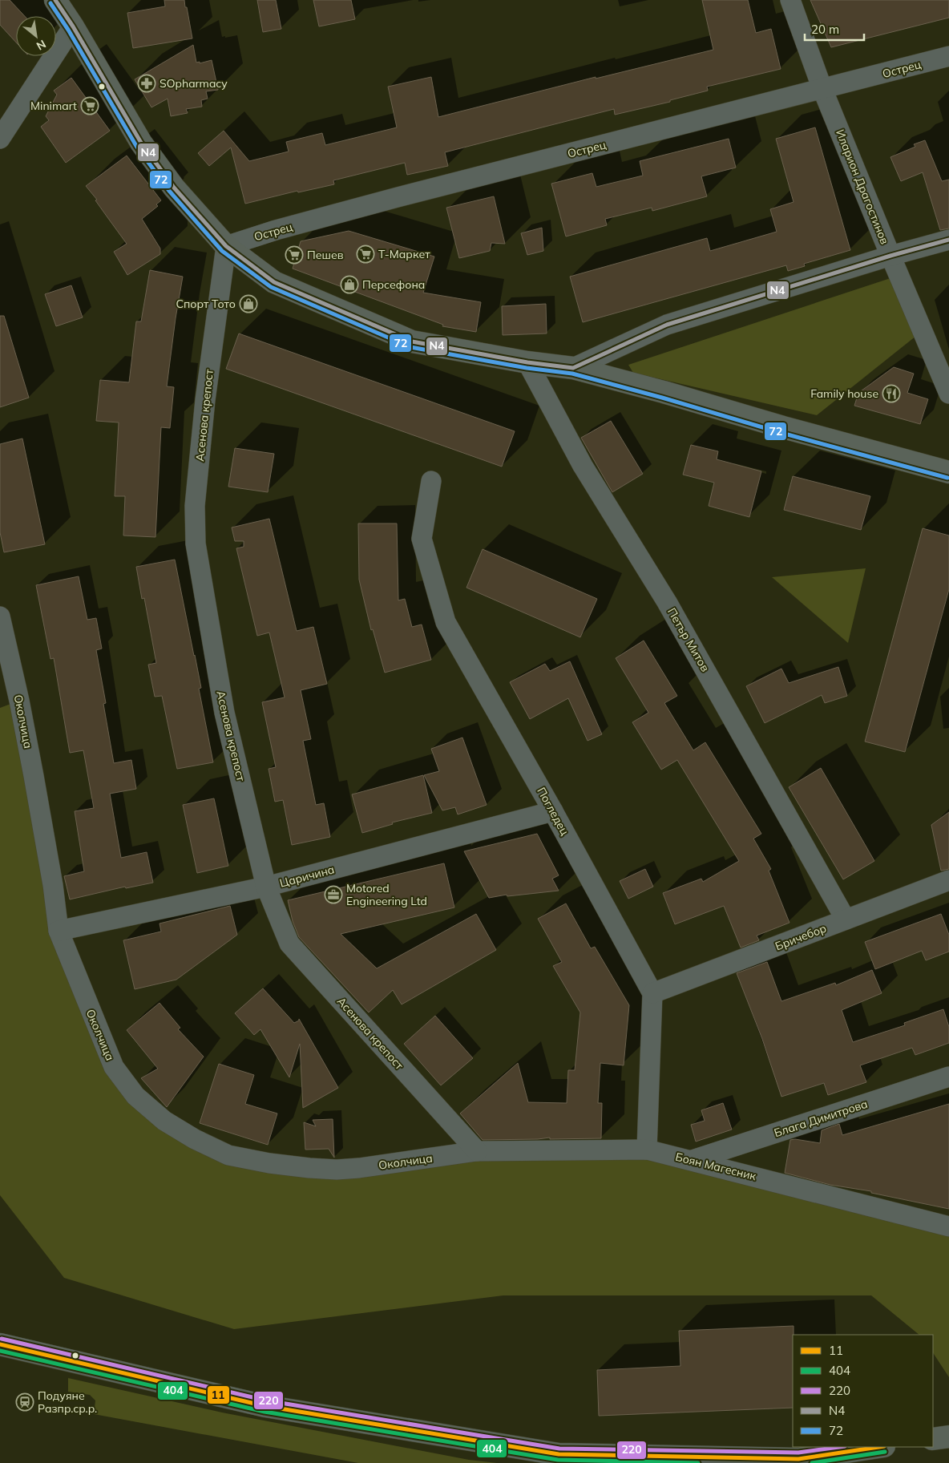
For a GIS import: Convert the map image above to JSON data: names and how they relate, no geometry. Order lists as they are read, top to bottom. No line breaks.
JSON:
{"streets":{"street":["Острец","Иларион Драгостинов","Асенова крепост","Петър Митов","Околчица","Погледец","Царичина","Бричебор","Блага Димитрова","Боян Магесник"]},"crossings":[["Острец","Иларион Драгостинов"],["Острец","Асенова крепост"],["Асенова крепост","Околчица"],["Асенова крепост","Царичина"],["Асенова крепост","Боян Магесник"],["Петър Митов","Бричебор"],["Околчица","Царичина"],["Околчица","Боян Магесник"],["Погледец","Царичина"],["Погледец","Бричебор"],["Блага Димитрова","Боян Магесник"]],"places":{"pharmacy":["SOpharmacy"],"supermarket":["Minimart","Т-Маркет","Пешев"],"shop":["Персефона","Спорт Тото"],"restaurant":["Family house"],"office":["Motored Engineering Ltd"],"station":["Подуяне Разпр.ср.р."]},"lines":["transit line N4","transit line 72","transit line 220","transit line 11","transit line 404"],"legend":["11","404","220","N4","72"],"scale_bar":"20 m","north":"bottom right"}
